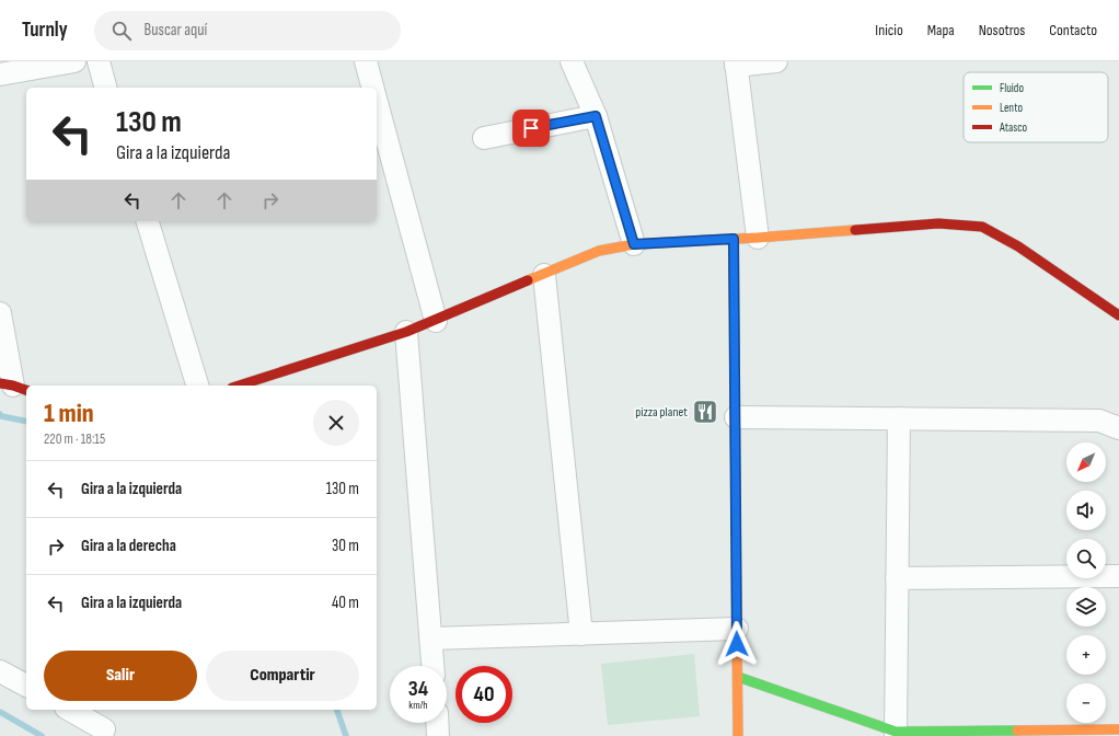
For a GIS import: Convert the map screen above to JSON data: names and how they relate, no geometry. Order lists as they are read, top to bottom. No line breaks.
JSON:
{"places":{"restaurant":["pizza planet"]},"legend":["Fluido","Lento","Atasco"],"north":"bottom left","page":{"header":"Turnly","search":"Buscar aquí","nav":["Inicio","Mapa","Nosotros","Contacto"],"turn":["130 m","Gira a la izquierda"],"heading":["1 min","220 m · 18:15"],"map_buttons":["+","−"],"list":[{"name":"Gira a la izquierda","value":"130 m"},{"name":"Gira a la derecha","value":"30 m"},{"name":"Gira a la izquierda","value":"40 m"}],"buttons":["Salir","Compartir"],"speed":"34 km/h","limit":"40"}}
